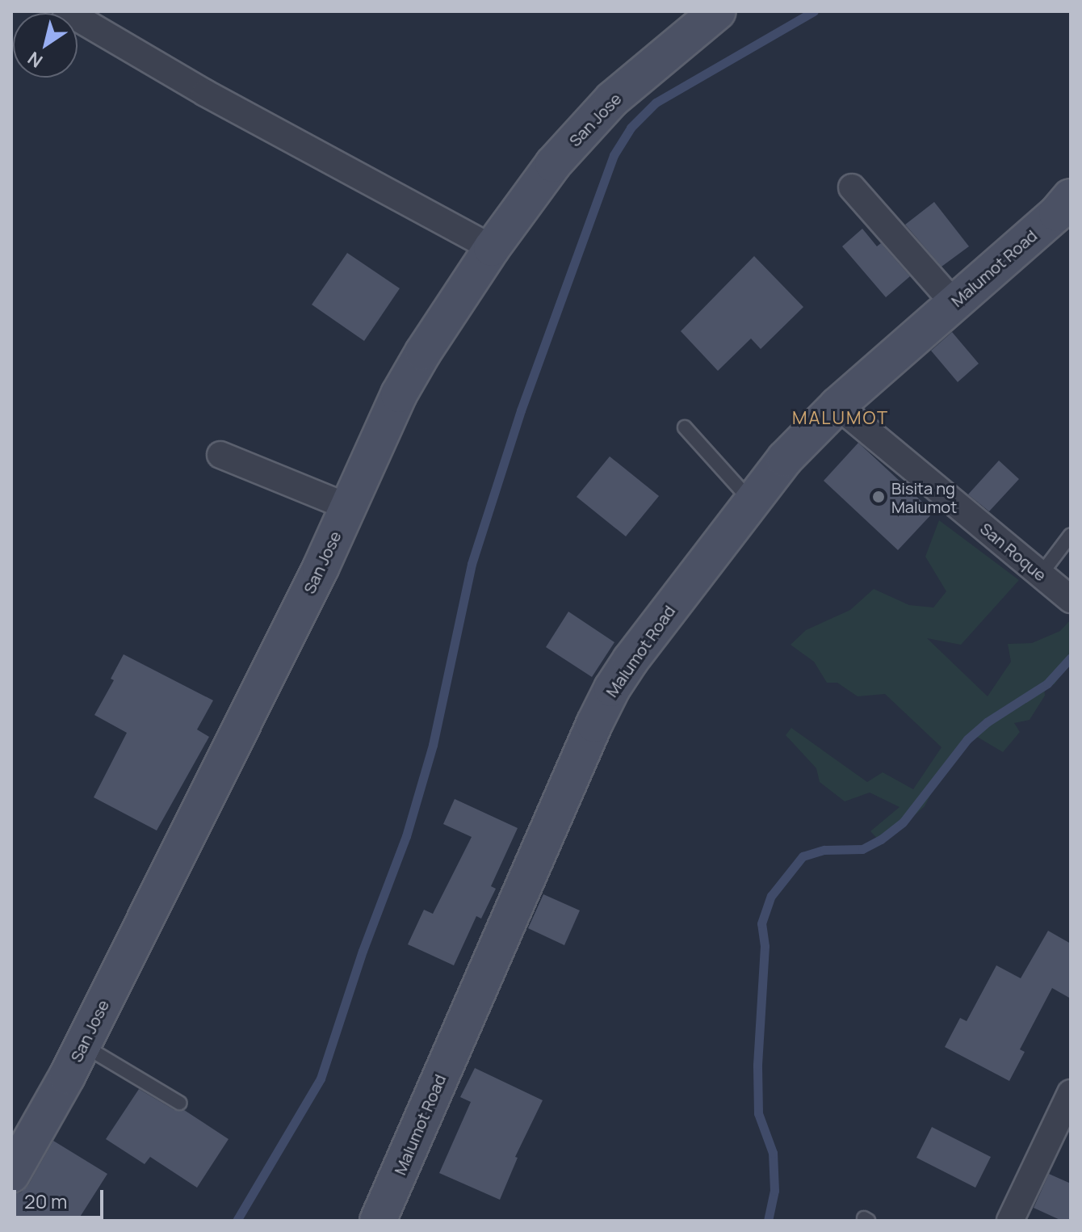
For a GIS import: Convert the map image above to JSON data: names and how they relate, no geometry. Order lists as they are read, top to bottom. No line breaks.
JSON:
{"streets":{"street":["San Jose","Malumot Road","San Roque"]},"crossings":[["Malumot Road","San Roque"]],"districts":["MALUMOT"],"places":["Bisita ng Malumot"],"scale_bar":"20 m","north":"bottom left"}
